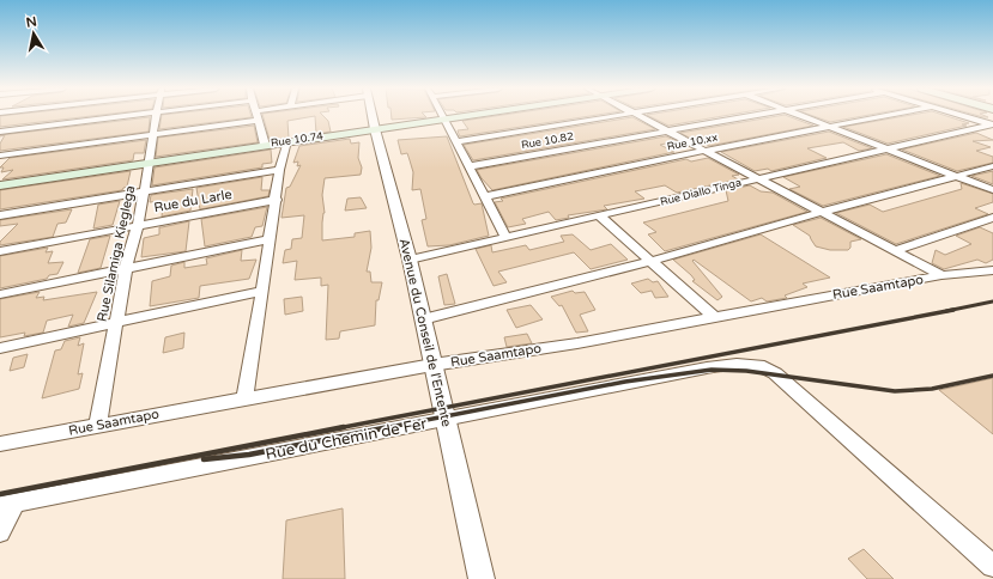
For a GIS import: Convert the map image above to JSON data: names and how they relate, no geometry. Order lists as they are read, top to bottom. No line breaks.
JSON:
{"streets":{"main road":["Rue 10.74"],"street":["Rue 10.82","Rue 10.xx","Rue Diallo Tinga","Rue du Larle","Rue Silamiga Kieglega","Rue Saamtapo","Avenue du Conseil de l'Entente","Rue du Chemin de Fer"]},"crossings":[["Rue 10.74","Rue Silamiga Kieglega"],["Rue 10.74","Avenue du Conseil de l'Entente"],["Rue Diallo Tinga","Avenue du Conseil de l'Entente"],["Rue du Larle","Rue Silamiga Kieglega"],["Rue Silamiga Kieglega","Rue Saamtapo"],["Rue Saamtapo","Avenue du Conseil de l'Entente"],["Avenue du Conseil de l'Entente","Rue du Chemin de Fer"]],"north":"top"}
